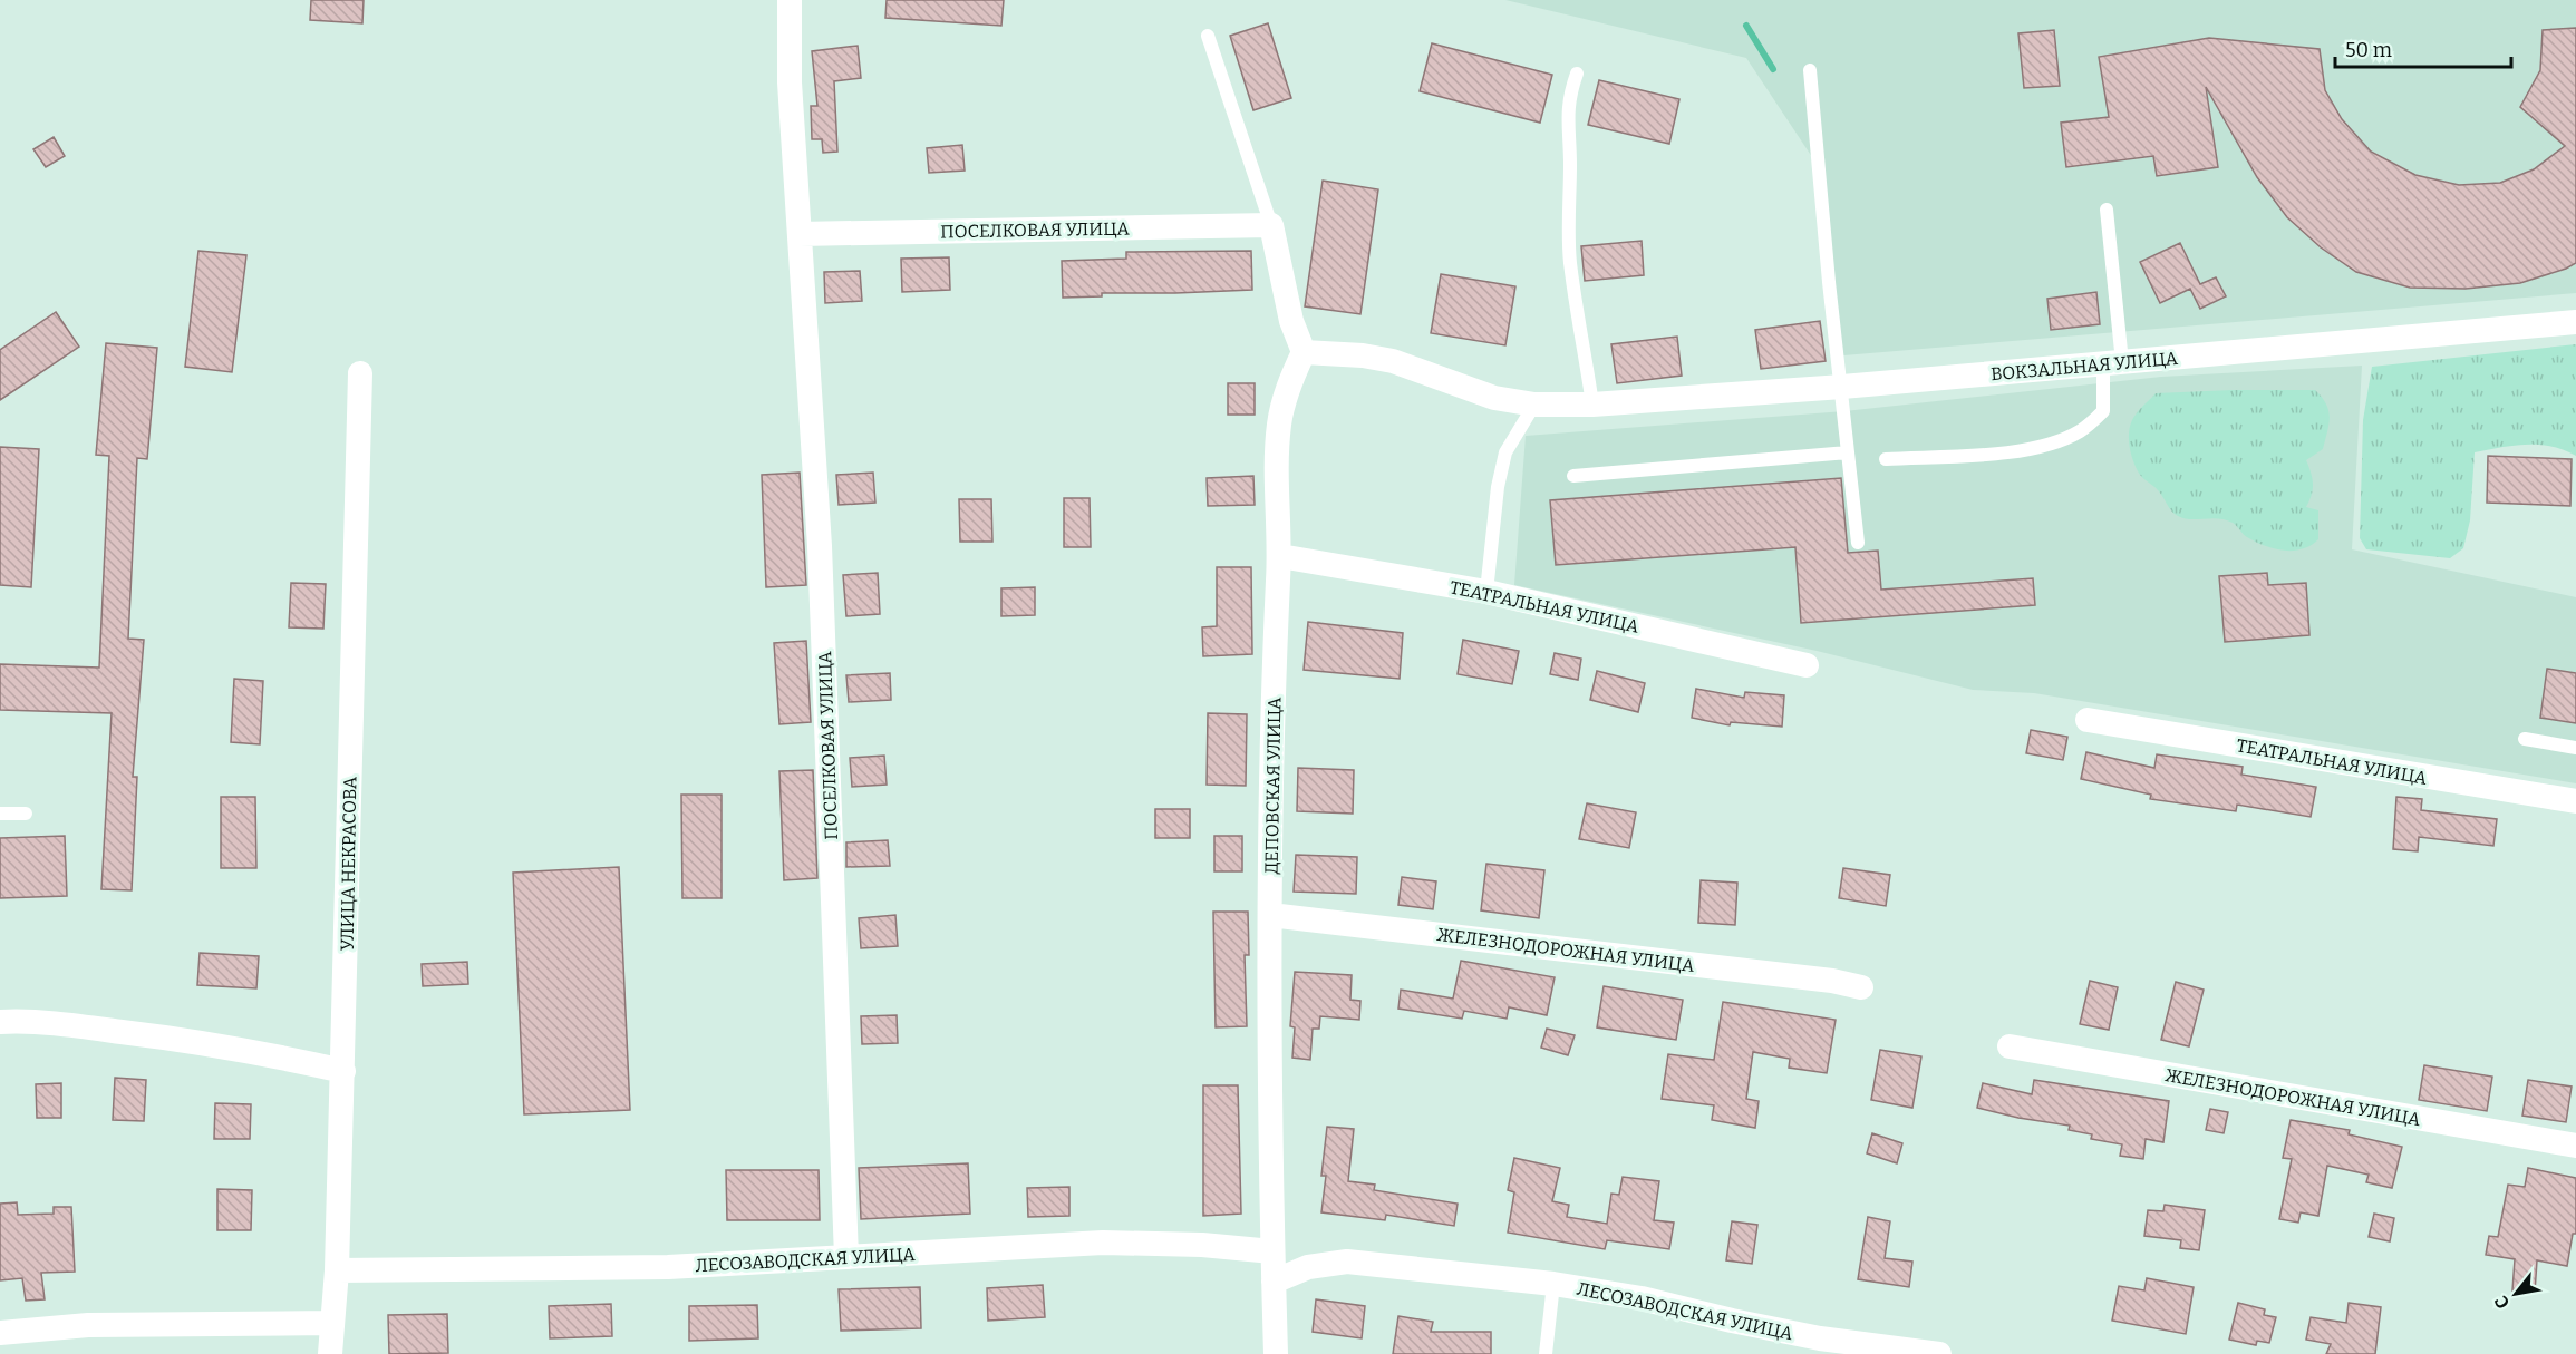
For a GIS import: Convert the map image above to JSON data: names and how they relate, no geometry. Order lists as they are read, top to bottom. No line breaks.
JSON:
{"streets":{"street":["ПОСЕЛКОВАЯ УЛИЦА","ВОКЗАЛЬНАЯ УЛИЦА","ТЕАТРАЛЬНАЯ УЛИЦА","ДЕПОВСКАЯ УЛИЦА","УЛИЦА НЕКРАСОВА","ЖЕЛЕЗНОДОРОЖНАЯ УЛИЦА","ЛЕСОЗАВОДСКАЯ УЛИЦА"]},"crossings":[["ПОСЕЛКОВАЯ УЛИЦА","ЛЕСОЗАВОДСКАЯ УЛИЦА"],["ВОКЗАЛЬНАЯ УЛИЦА","ДЕПОВСКАЯ УЛИЦА"],["ТЕАТРАЛЬНАЯ УЛИЦА","ДЕПОВСКАЯ УЛИЦА"],["ДЕПОВСКАЯ УЛИЦА","ЖЕЛЕЗНОДОРОЖНАЯ УЛИЦА"],["ДЕПОВСКАЯ УЛИЦА","ЛЕСОЗАВОДСКАЯ УЛИЦА"],["УЛИЦА НЕКРАСОВА","ЛЕСОЗАВОДСКАЯ УЛИЦА"]],"scale_bar":"50 m","north":"bottom left"}
